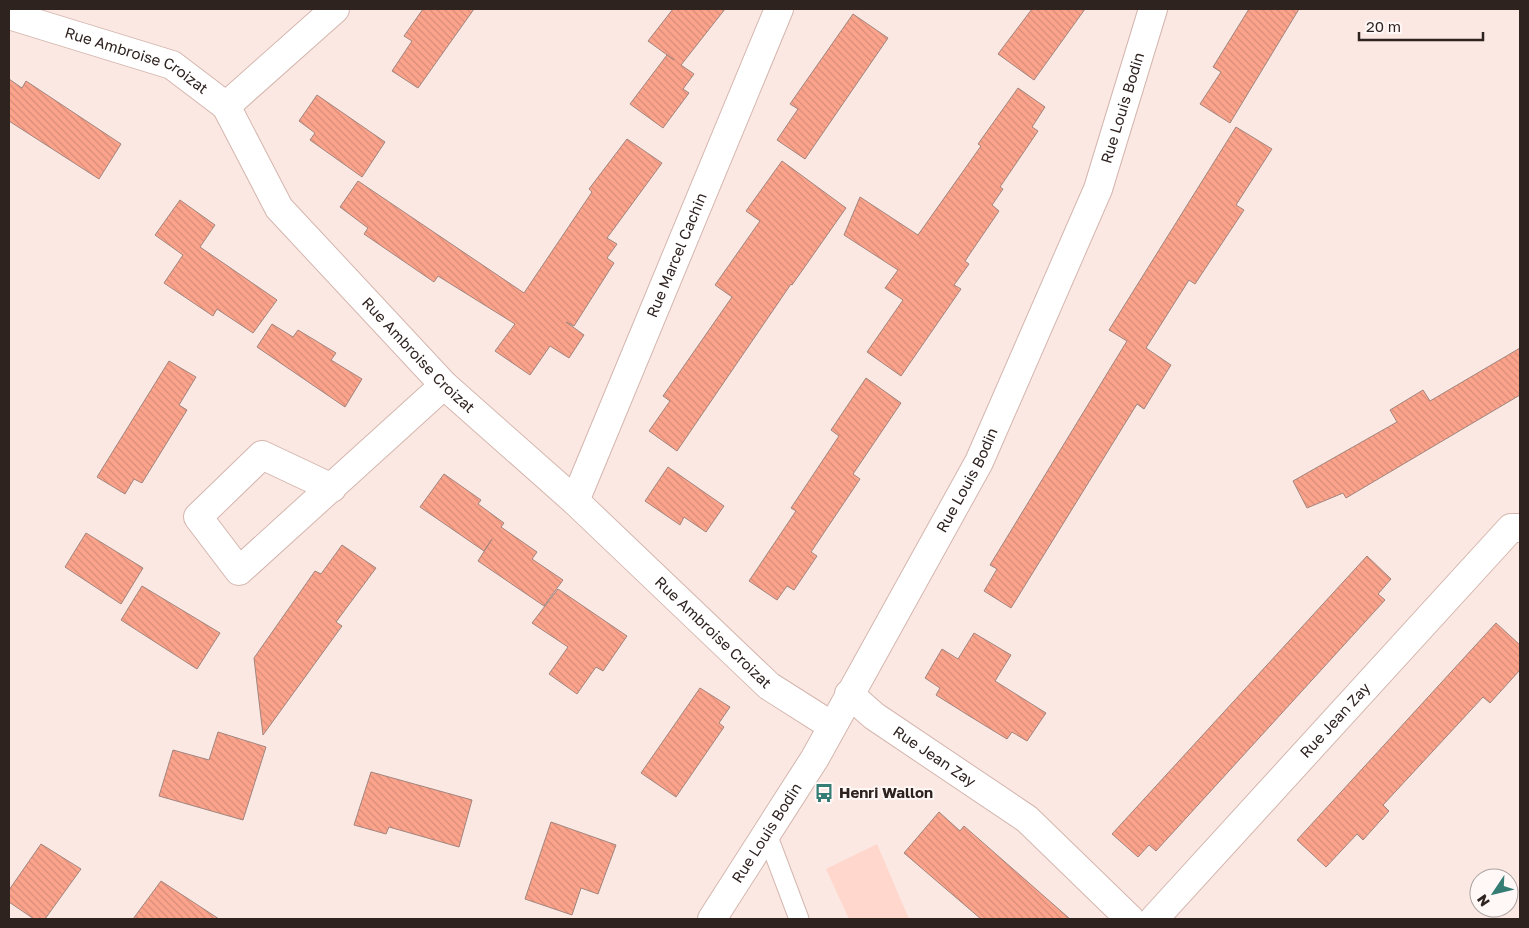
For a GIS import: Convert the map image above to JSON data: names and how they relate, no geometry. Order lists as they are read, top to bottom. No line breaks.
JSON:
{"streets":{"street":["Rue Ambroise Croizat","Rue Louis Bodin","Rue Marcel Cachin","Rue Jean Zay"]},"crossings":[["Rue Ambroise Croizat","Rue Louis Bodin"],["Rue Ambroise Croizat","Rue Marcel Cachin"],["Rue Louis Bodin","Rue Jean Zay"]],"places":{"bus stop":["Henri Wallon"]},"scale_bar":"20 m","north":"bottom left"}
